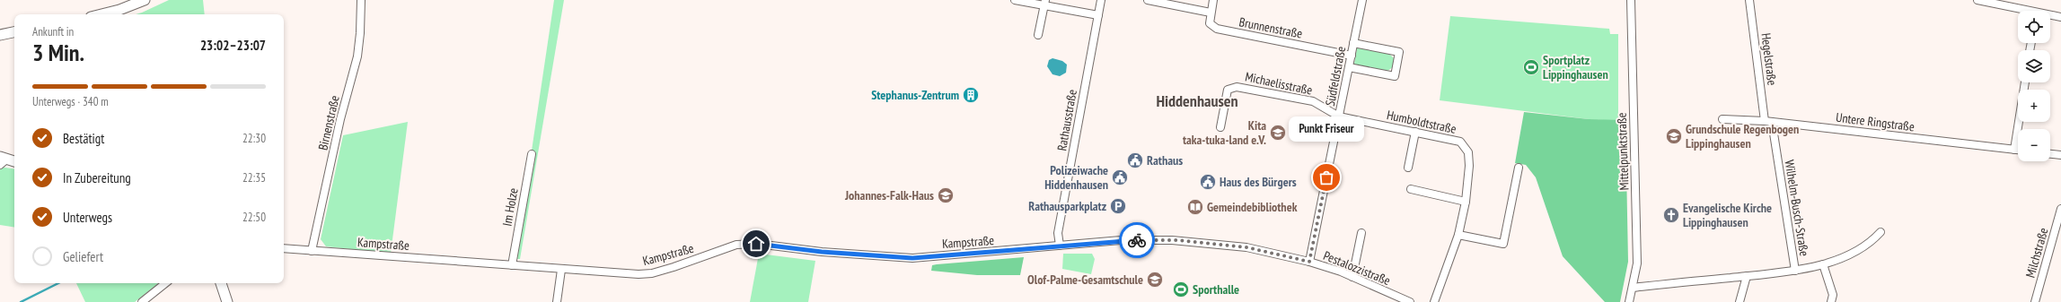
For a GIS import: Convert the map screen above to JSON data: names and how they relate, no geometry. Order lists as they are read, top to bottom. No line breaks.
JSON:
{"streets":{"street":["Brunnenstraße","Hegelstraße","Südfeldstraße","Michaelisstraße","Rathausstraße","Humboldtstraße","Untere Ringstraße","Birnenstraße","Mittelpunktstraße","Im Holze","Wilhelm-Busch-Straße","Kampstraße","Milchstraße","Pestalozzistraße"]},"crossings":[["Brunnenstraße","Südfeldstraße"],["Hegelstraße","Untere Ringstraße"],["Hegelstraße","Wilhelm-Busch-Straße"],["Südfeldstraße","Michaelisstraße"],["Südfeldstraße","Humboldtstraße"],["Südfeldstraße","Pestalozzistraße"],["Michaelisstraße","Humboldtstraße"],["Rathausstraße","Kampstraße"],["Rathausstraße","Pestalozzistraße"],["Untere Ringstraße","Wilhelm-Busch-Straße"],["Birnenstraße","Kampstraße"],["Mittelpunktstraße","Wilhelm-Busch-Straße"],["Im Holze","Kampstraße"],["Kampstraße","Pestalozzistraße"]],"districts":["Hiddenhausen"],"places":{"sports":["Sportplatz Lippinghausen","Sporthalle"],"building":["Stephanus-Zentrum"],"school or university":["Kita taka-tuka-land e.V.","Grundschule Regenbogen Lippinghausen","Johannes-Falk-Haus","Olof-Palme-Gesamtschule"],"public building":["Rathaus","Polizeiwache Hiddenhausen","Haus des Bürgers"],"other":["Punkt Friseur"],"parking":["Rathausparkplatz"],"library":["Gemeindebibliothek"],"church":["Evangelische Kirche Lippinghausen"]},"page":{"map_buttons":["+","−"],"heading":["3 Min.","Ankunft in","23:02–23:07"],"bar":"Unterwegs · 340 m","bubble":"Punkt Friseur","list":[["Bestätigt","22:30"],["In Zubereitung","22:35"],["Unterwegs","22:50"],"Geliefert"]}}
